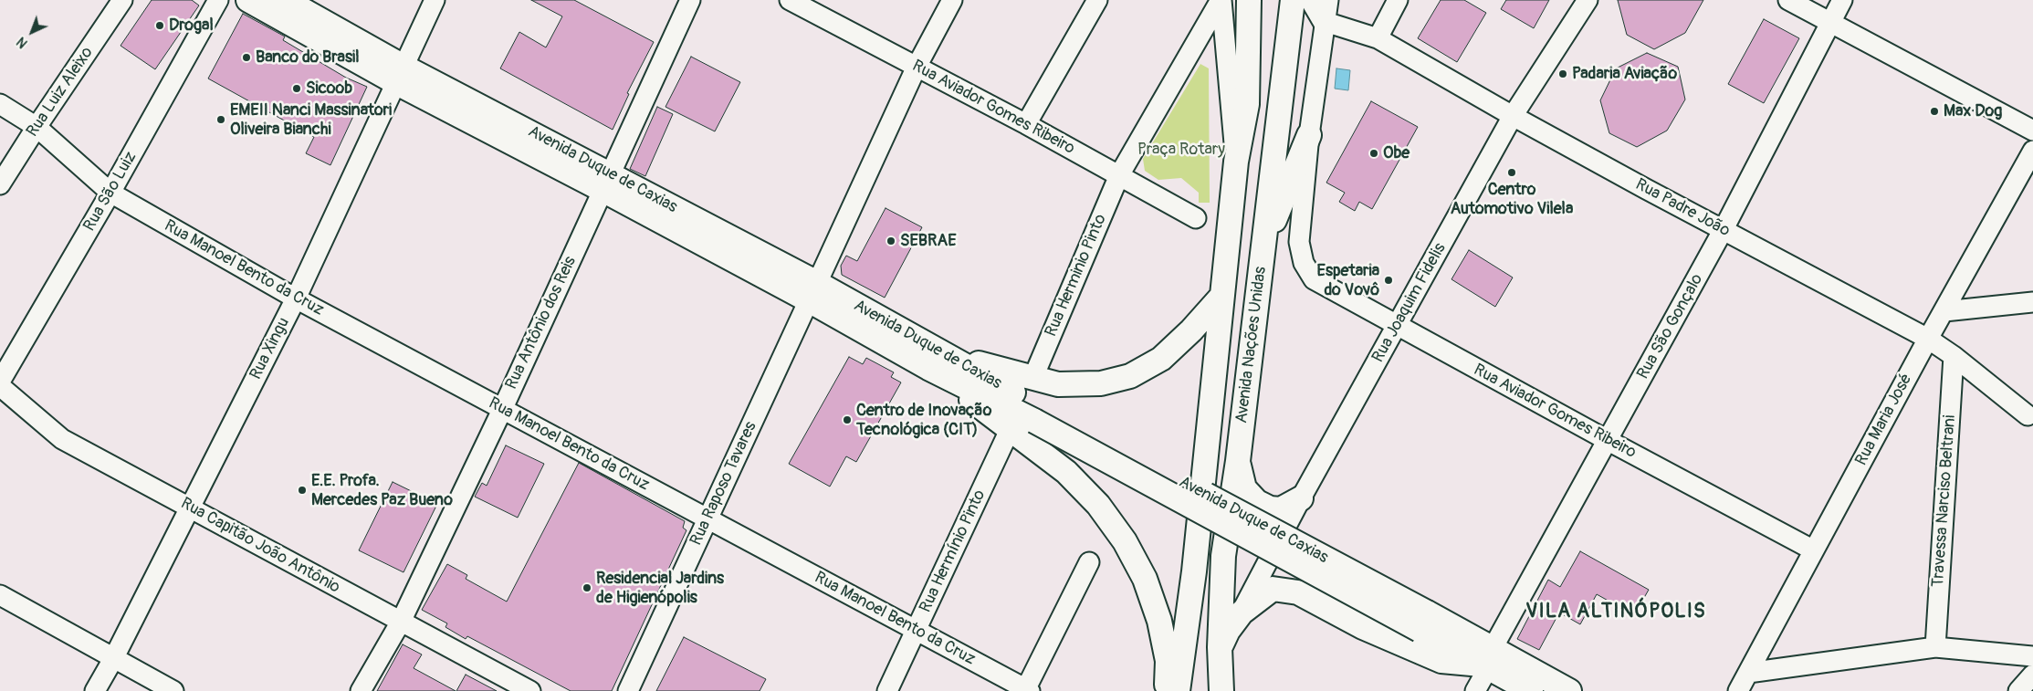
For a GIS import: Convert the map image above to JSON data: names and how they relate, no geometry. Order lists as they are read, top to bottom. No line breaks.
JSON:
{"streets":{"main road":["Avenida Duque de Caxias","Avenida Nações Unidas"],"street":["Rua Luiz Aleixo","Rua Aviador Gomes Ribeiro","Rua São Luiz","Rua Padre João","Rua Manoel Bento da Cruz","Rua Herminio Pinto","Rua Joaquim Fidelis","Rua Antônio dos Reis","Rua São Gonçalo","Rua Xingu","Rua Maria José","Rua Raposo Tavares","Travessa Narciso Beltrani","Rua Capitão João Antônio","Rua Hermínio Pinto"]},"crossings":[["Rua Luiz Aleixo","Rua Manoel Bento da Cruz"],["Rua Aviador Gomes Ribeiro","Rua Herminio Pinto"],["Rua Aviador Gomes Ribeiro","Rua Joaquim Fidelis"],["Rua Aviador Gomes Ribeiro","Rua São Gonçalo"],["Rua Aviador Gomes Ribeiro","Rua Maria José"],["Rua Aviador Gomes Ribeiro","Rua Raposo Tavares"],["Avenida Duque de Caxias","Rua Antônio dos Reis"],["Avenida Duque de Caxias","Rua São Gonçalo"],["Avenida Duque de Caxias","Rua Xingu"],["Avenida Duque de Caxias","Rua Raposo Tavares"],["Avenida Duque de Caxias","Rua Hermínio Pinto"],["Rua São Luiz","Rua Manoel Bento da Cruz"],["Rua Padre João","Rua Joaquim Fidelis"],["Rua Padre João","Rua São Gonçalo"],["Rua Padre João","Rua Maria José"],["Rua Padre João","Travessa Narciso Beltrani"],["Rua Manoel Bento da Cruz","Rua Antônio dos Reis"],["Rua Manoel Bento da Cruz","Rua Xingu"],["Rua Manoel Bento da Cruz","Rua Raposo Tavares"],["Rua Manoel Bento da Cruz","Rua Hermínio Pinto"],["Rua Antônio dos Reis","Rua Capitão João Antônio"],["Rua Xingu","Rua Capitão João Antônio"]],"districts":["VILA ALTINÓPOLIS"],"parks":["Praça Rotary"],"places":["Drogal","Banco do Brasil","Padaria Aviação","Sicoob","Max Dog","EMEII Nanci Massinatori Oliveira Bianchi","Obe","Centro Automotivo Vilela","SEBRAE","Espetaria do Vovô","Centro de Inovação Tecnológica (CIT)","E.E. Profa. Mercedes Paz Bueno","Residencial Jardins de Higienópolis"],"north":"bottom left"}
